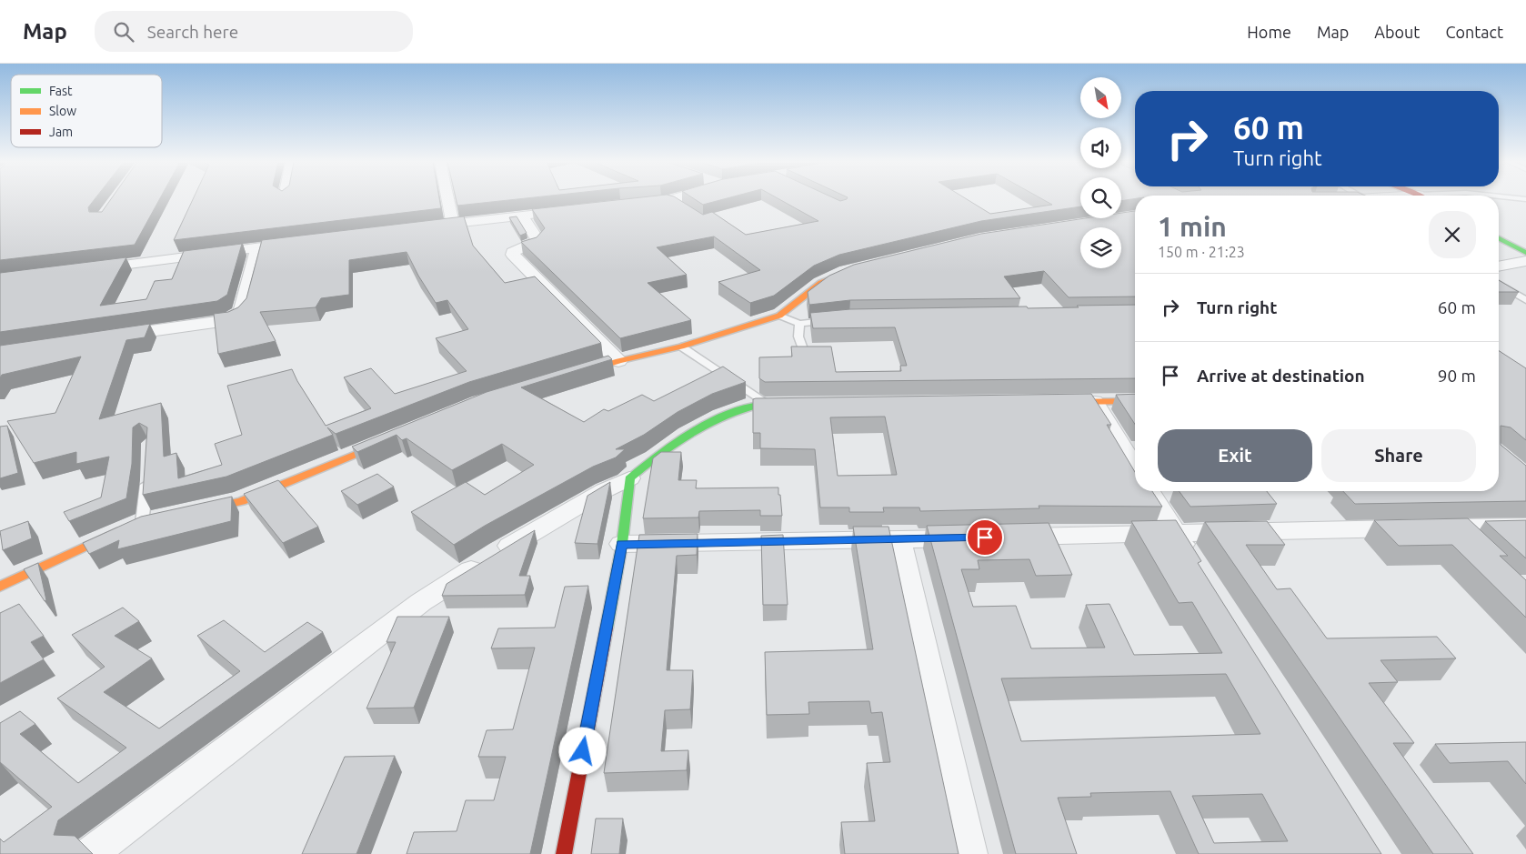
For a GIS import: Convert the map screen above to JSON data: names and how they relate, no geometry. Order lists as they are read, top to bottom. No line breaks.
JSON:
{"legend":["Fast","Slow","Jam"],"north":"bottom right","page":{"header":"Map","search":"Search here","nav":["Home","Map","About","Contact"],"turn":["60 m","Turn right"],"heading":["1 min","150 m · 21:23"],"list":[{"name":"Turn right","value":"60 m"},{"name":"Arrive at destination","value":"90 m"}],"buttons":["Exit","Share"]}}
